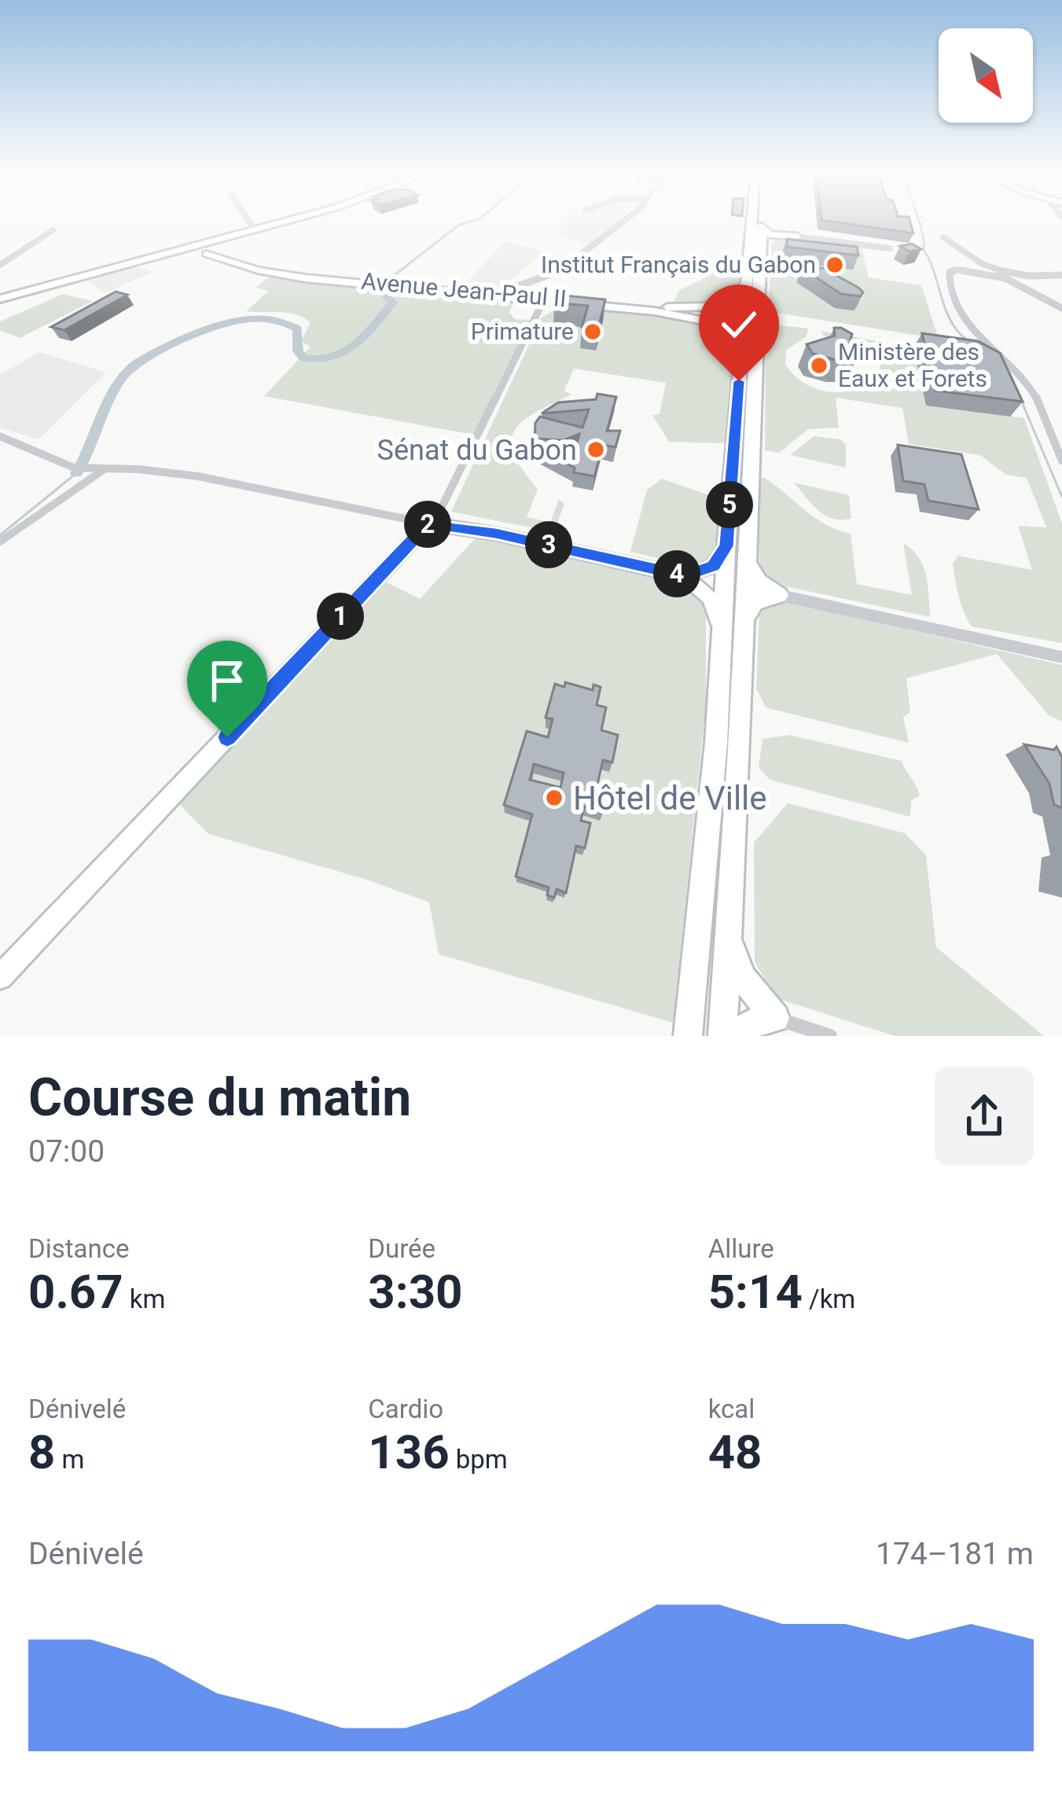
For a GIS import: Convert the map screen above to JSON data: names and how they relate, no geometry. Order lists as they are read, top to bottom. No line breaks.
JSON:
{"streets":{"main road":["Avenue Jean-Paul II"]},"places":["Institut Français du Gabon","Primature","Ministère des Eaux et Forets","Sénat du Gabon","Hôtel de Ville"],"north":"bottom right","page":{"pins":["5","2","3","4","1"],"heading":["Course du matin","07:00"],"stats":[["Distance","0.67 km"],["Durée","3:30"],["Allure","5:14 /km"],["Dénivelé","8 m"],["Cardio","136 bpm"],["kcal","48"]],"chart":["Dénivelé","174–181 m"]}}
